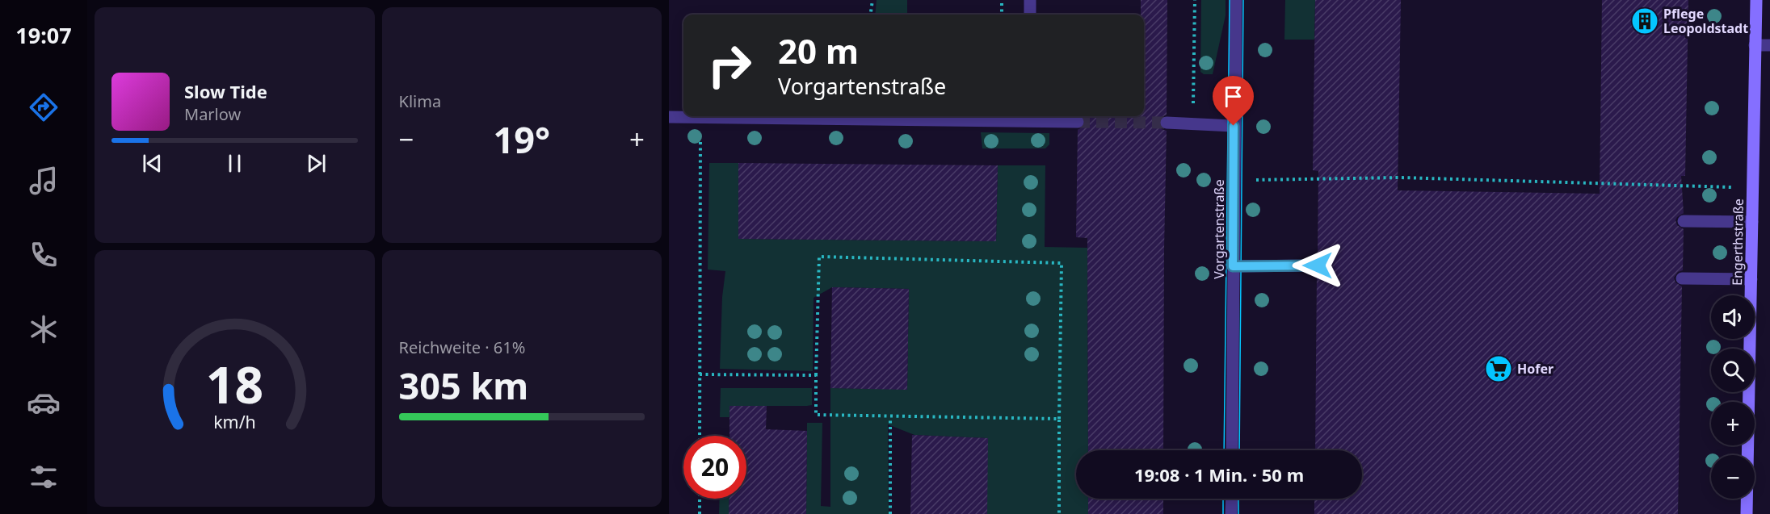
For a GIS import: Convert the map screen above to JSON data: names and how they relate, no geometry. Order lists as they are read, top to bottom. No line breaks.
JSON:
{"streets":{"street":["Vorgartenstraße","Engerthstraße"]},"places":{"building":["Pflege Leopoldstadt"],"supermarket":["Hofer"]},"page":{"tabs":"19:07","tile":["Klima",["Reichweite · 61%","305 km"]],"turn":["20 m","Vorgartenstraße"],"song":["Slow Tide","Marlow"],"heat":["−","19°","+"],"map_buttons":["+","−"],"limit":"20","trip":"19:08 · 1 Min. · 50 m","gauge":["18","km/h"]}}
